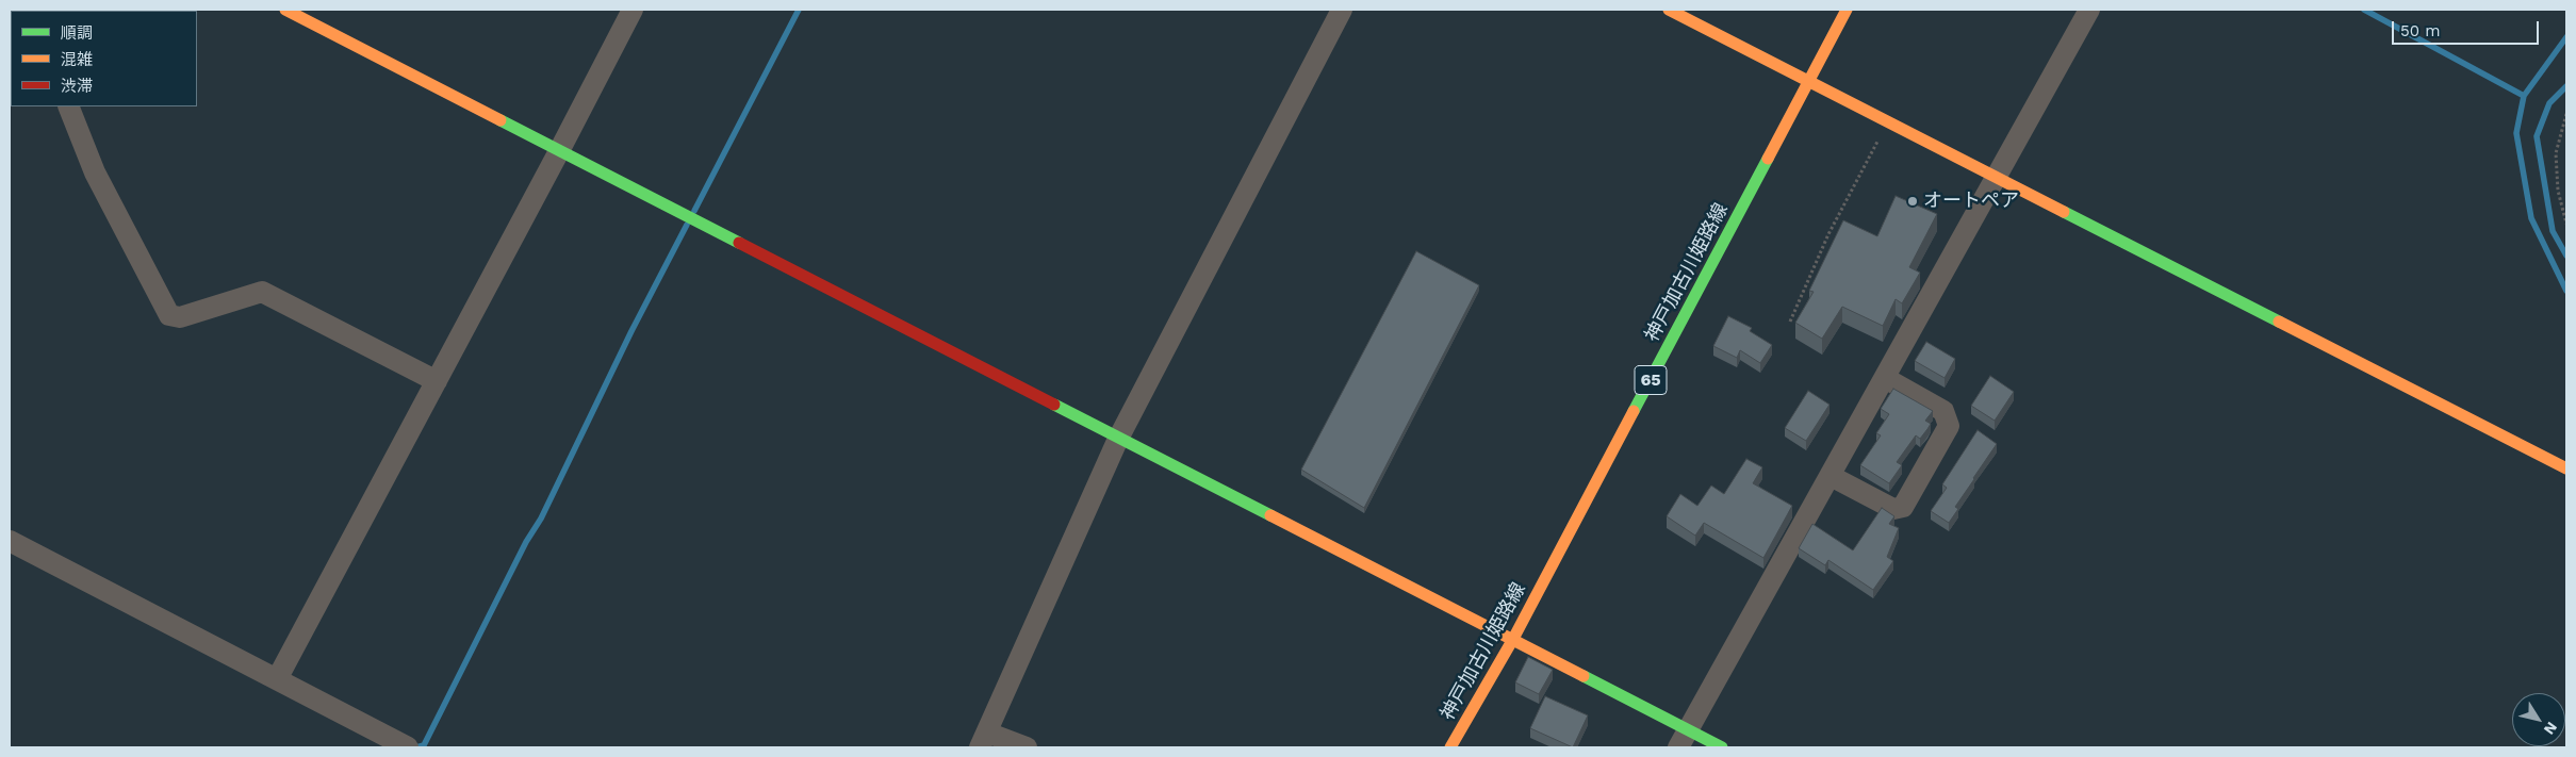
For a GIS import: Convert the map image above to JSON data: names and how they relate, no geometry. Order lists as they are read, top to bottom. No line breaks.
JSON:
{"streets":{"street":["神戸加古川姫路線","65"]},"places":["オートペア"],"legend":["順調","混雑","渋滞"],"scale_bar":"50 m","north":"bottom right"}
